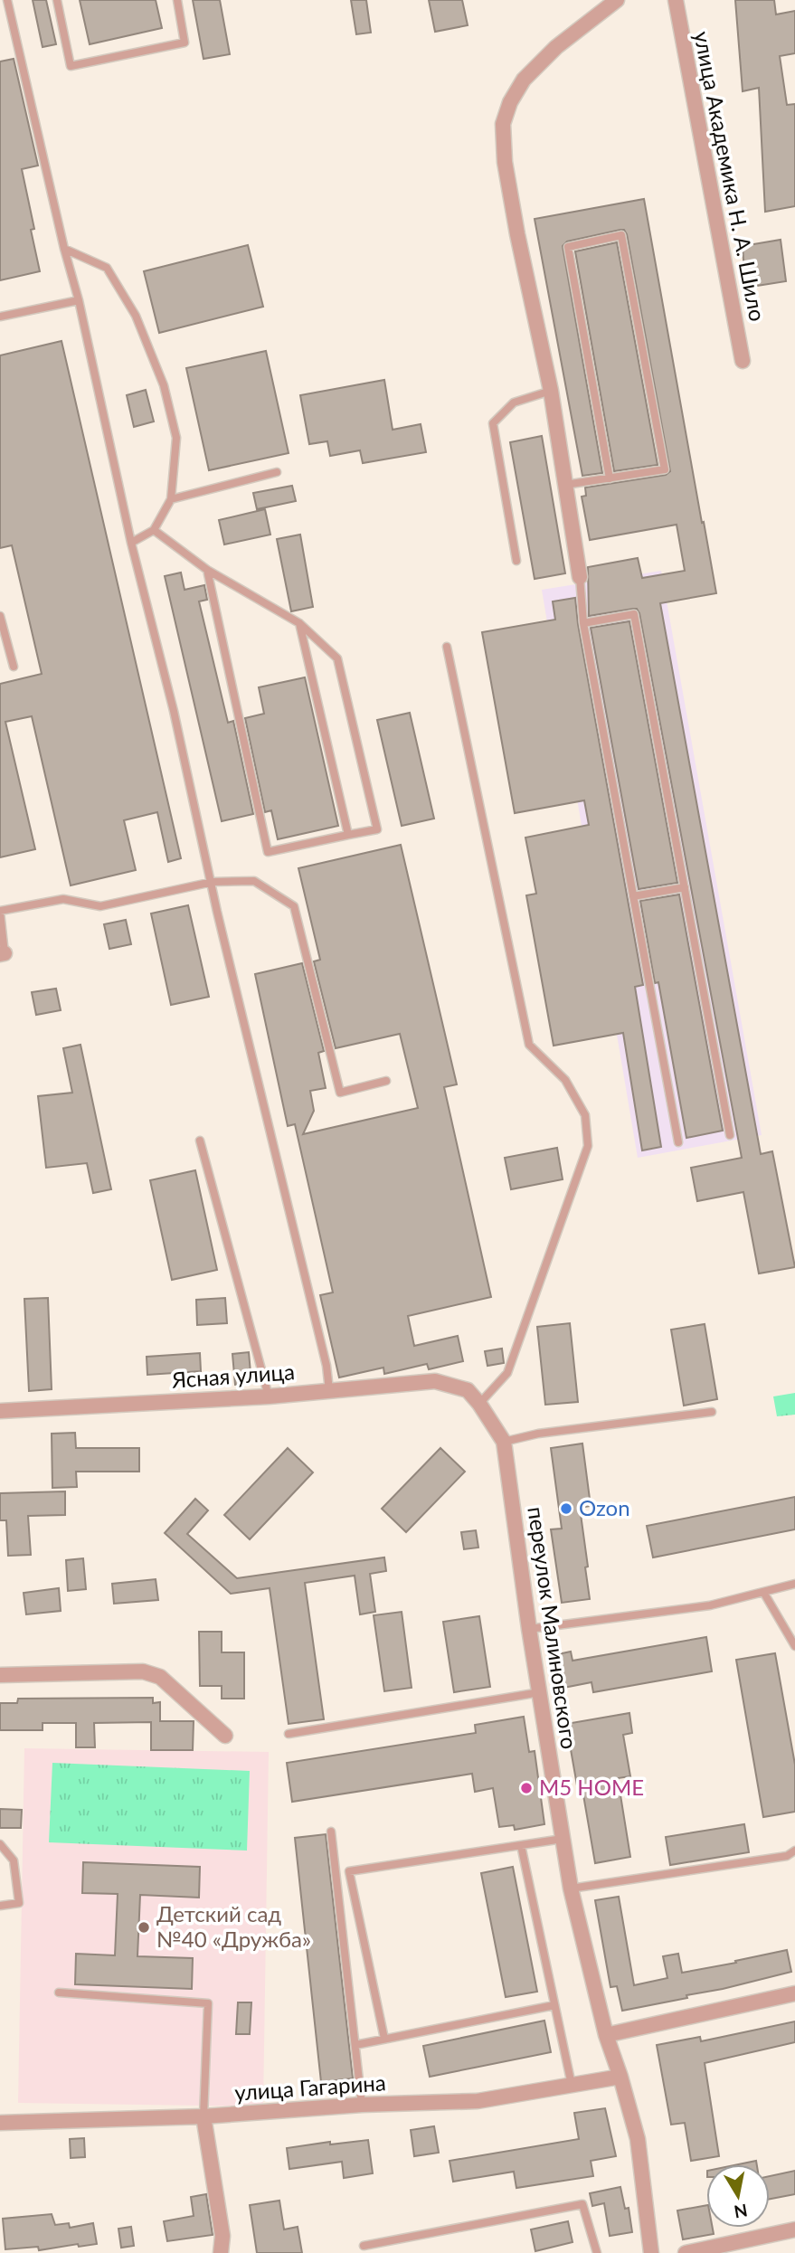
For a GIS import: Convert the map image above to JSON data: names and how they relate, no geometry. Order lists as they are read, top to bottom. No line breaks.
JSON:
{"streets":{"street":["улица Академика Н. А. Шило","Ясная улица","переулок Малиновского","улица Гагарина"]},"crossings":[["Ясная улица","переулок Малиновского"],["переулок Малиновского","улица Гагарина"]],"places":["Ozon","M5 HOME","Детский сад №40 «Дружба»"],"north":"bottom"}
